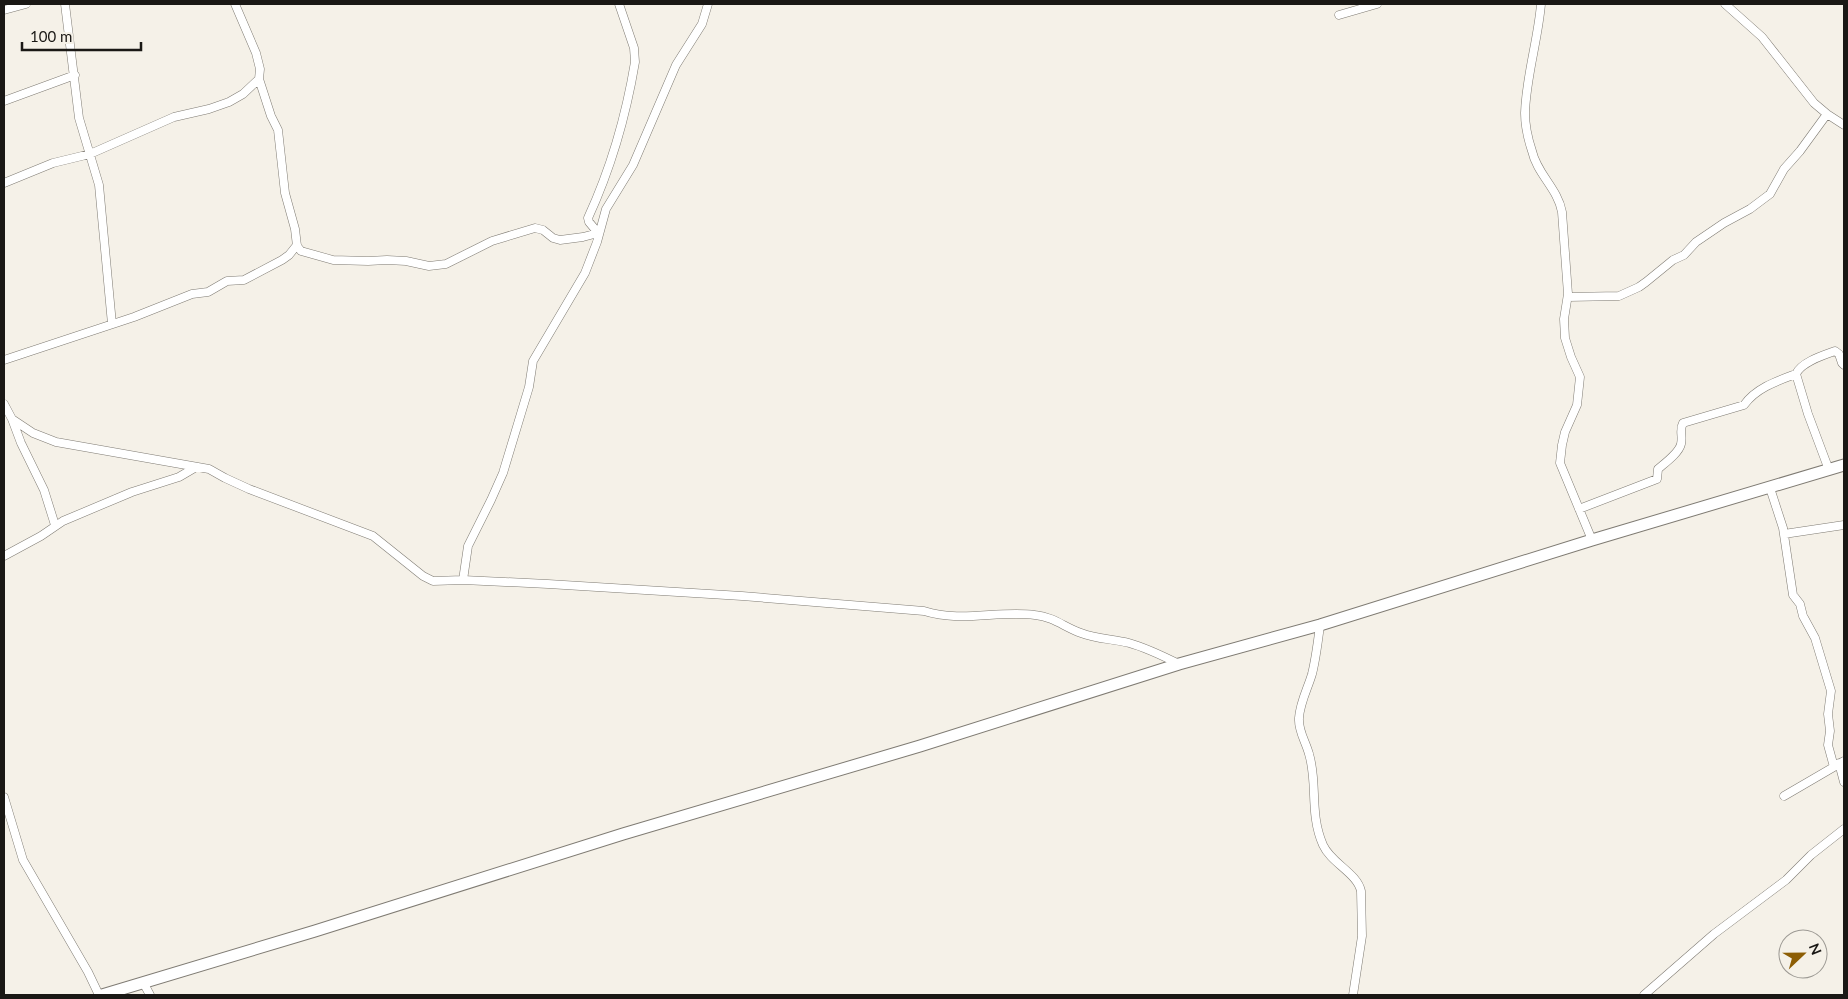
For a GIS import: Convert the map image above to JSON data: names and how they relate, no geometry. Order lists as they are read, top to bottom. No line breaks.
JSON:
{"scale_bar":"100 m","north":"right"}
